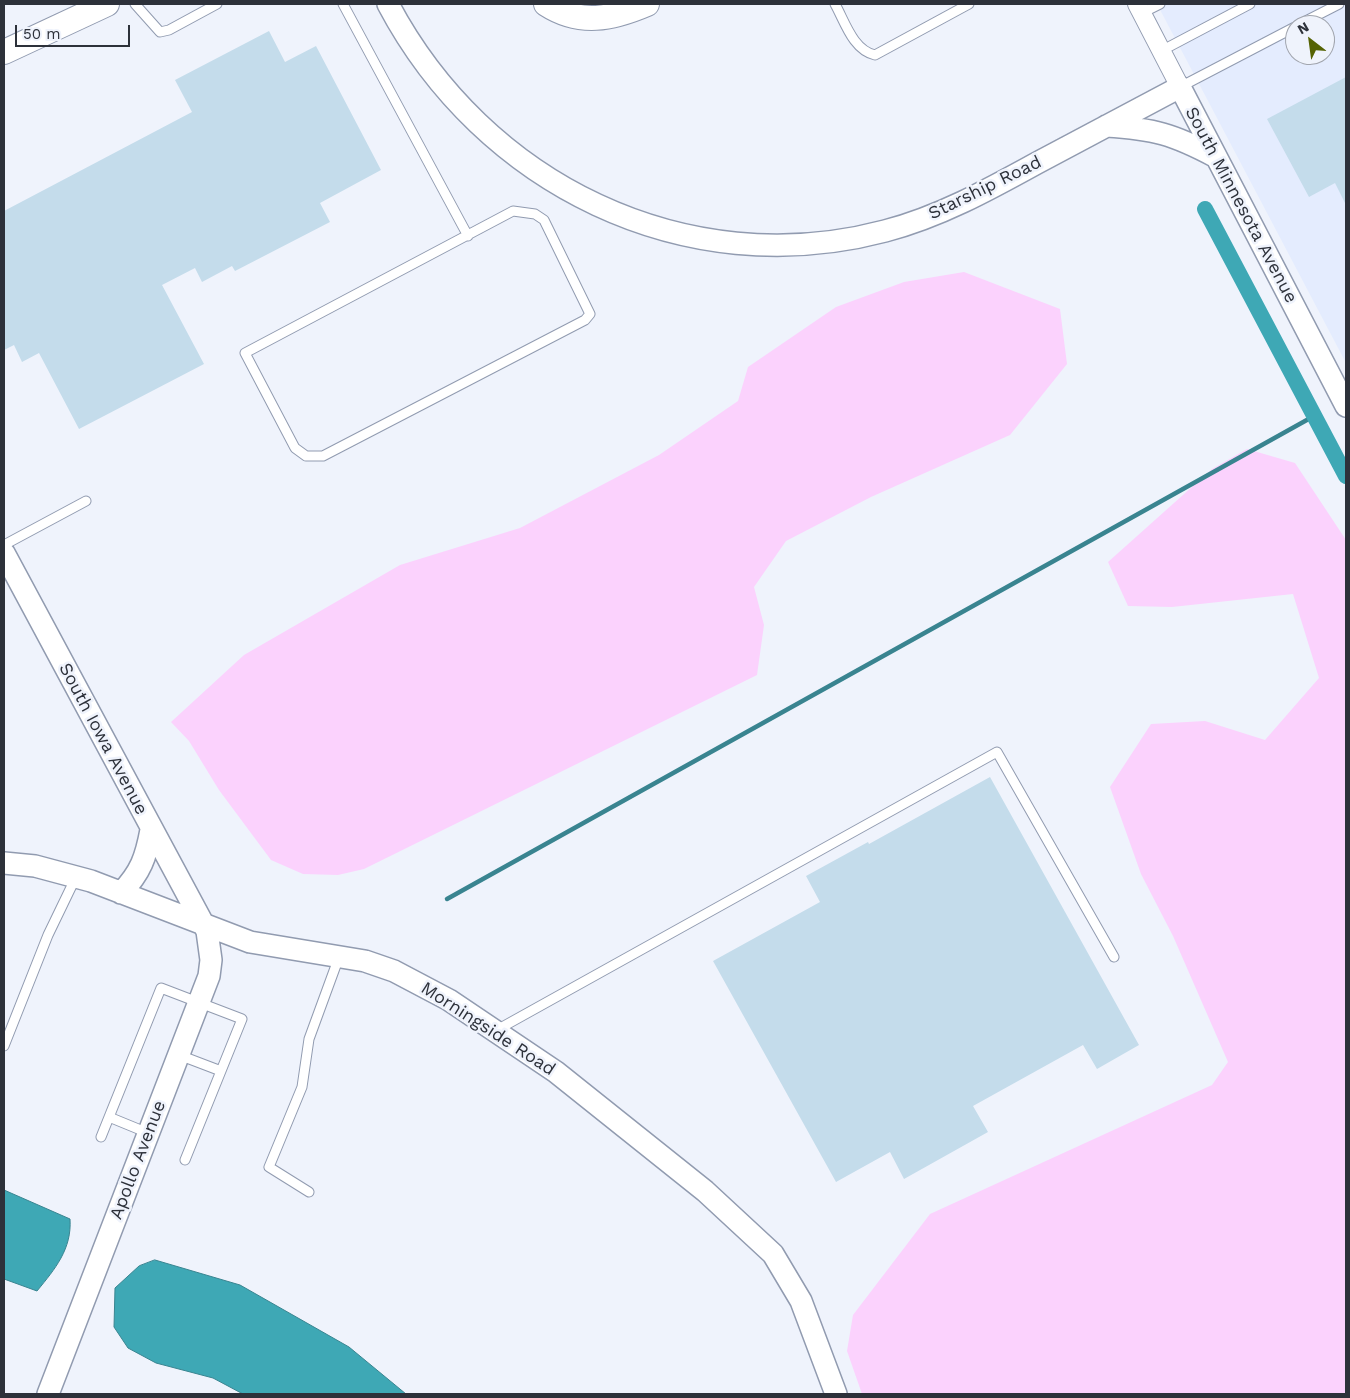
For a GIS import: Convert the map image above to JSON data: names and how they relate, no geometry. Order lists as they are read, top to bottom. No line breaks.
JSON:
{"streets":{"street":["Starship Road","South Minnesota Avenue","South Iowa Avenue","Morningside Road","Apollo Avenue"]},"crossings":[["Starship Road","South Minnesota Avenue"],["South Iowa Avenue","Morningside Road"],["South Iowa Avenue","Apollo Avenue"],["Morningside Road","Apollo Avenue"]],"scale_bar":"50 m","north":"top left"}
